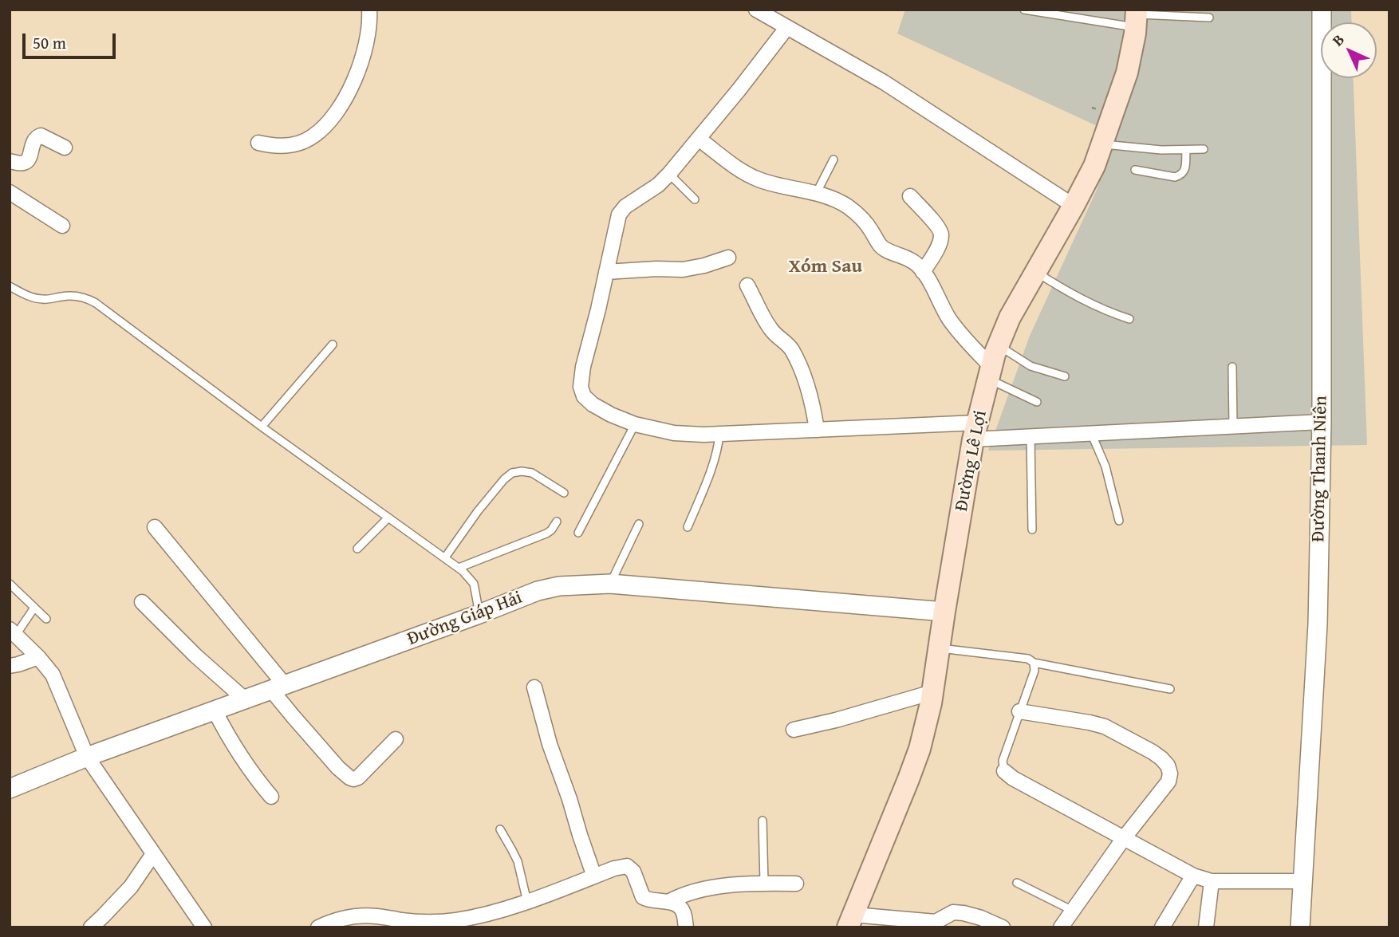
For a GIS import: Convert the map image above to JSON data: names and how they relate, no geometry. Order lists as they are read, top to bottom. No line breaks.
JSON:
{"streets":{"main road":["Đường Lê Lợi"],"street":["Đường Thanh Niên","Đường Giáp Hải"]},"crossings":[["Đường Lê Lợi","Đường Giáp Hải"]],"districts":["Xóm Sau"],"scale_bar":"50 m","north":"top left"}
